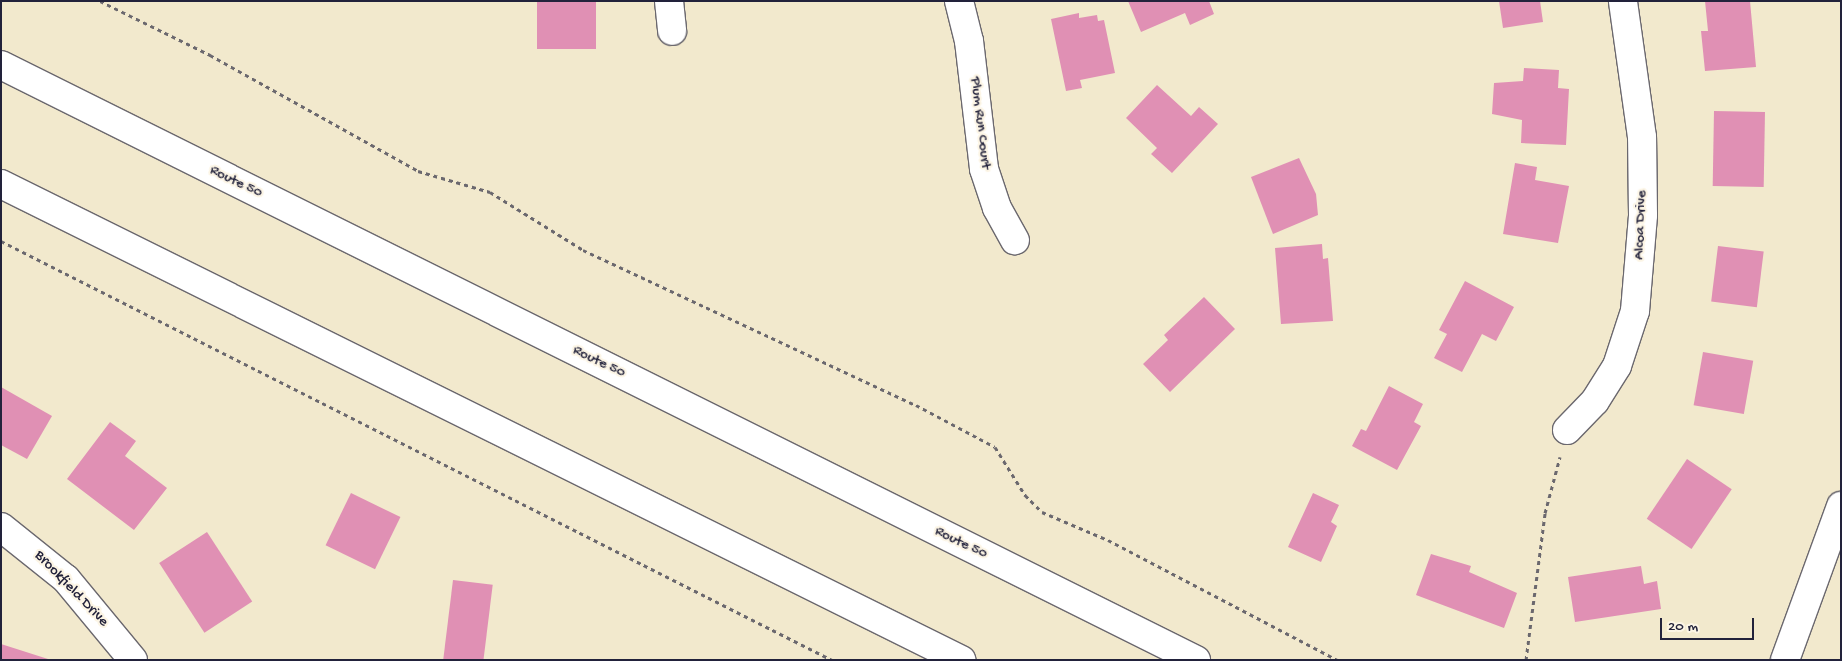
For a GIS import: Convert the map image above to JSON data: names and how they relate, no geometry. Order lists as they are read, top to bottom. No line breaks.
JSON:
{"streets":{"main road":["Plum Run Court","Route 50","Alcoa Drive","Brookfield Drive"]},"scale_bar":"20 m"}
